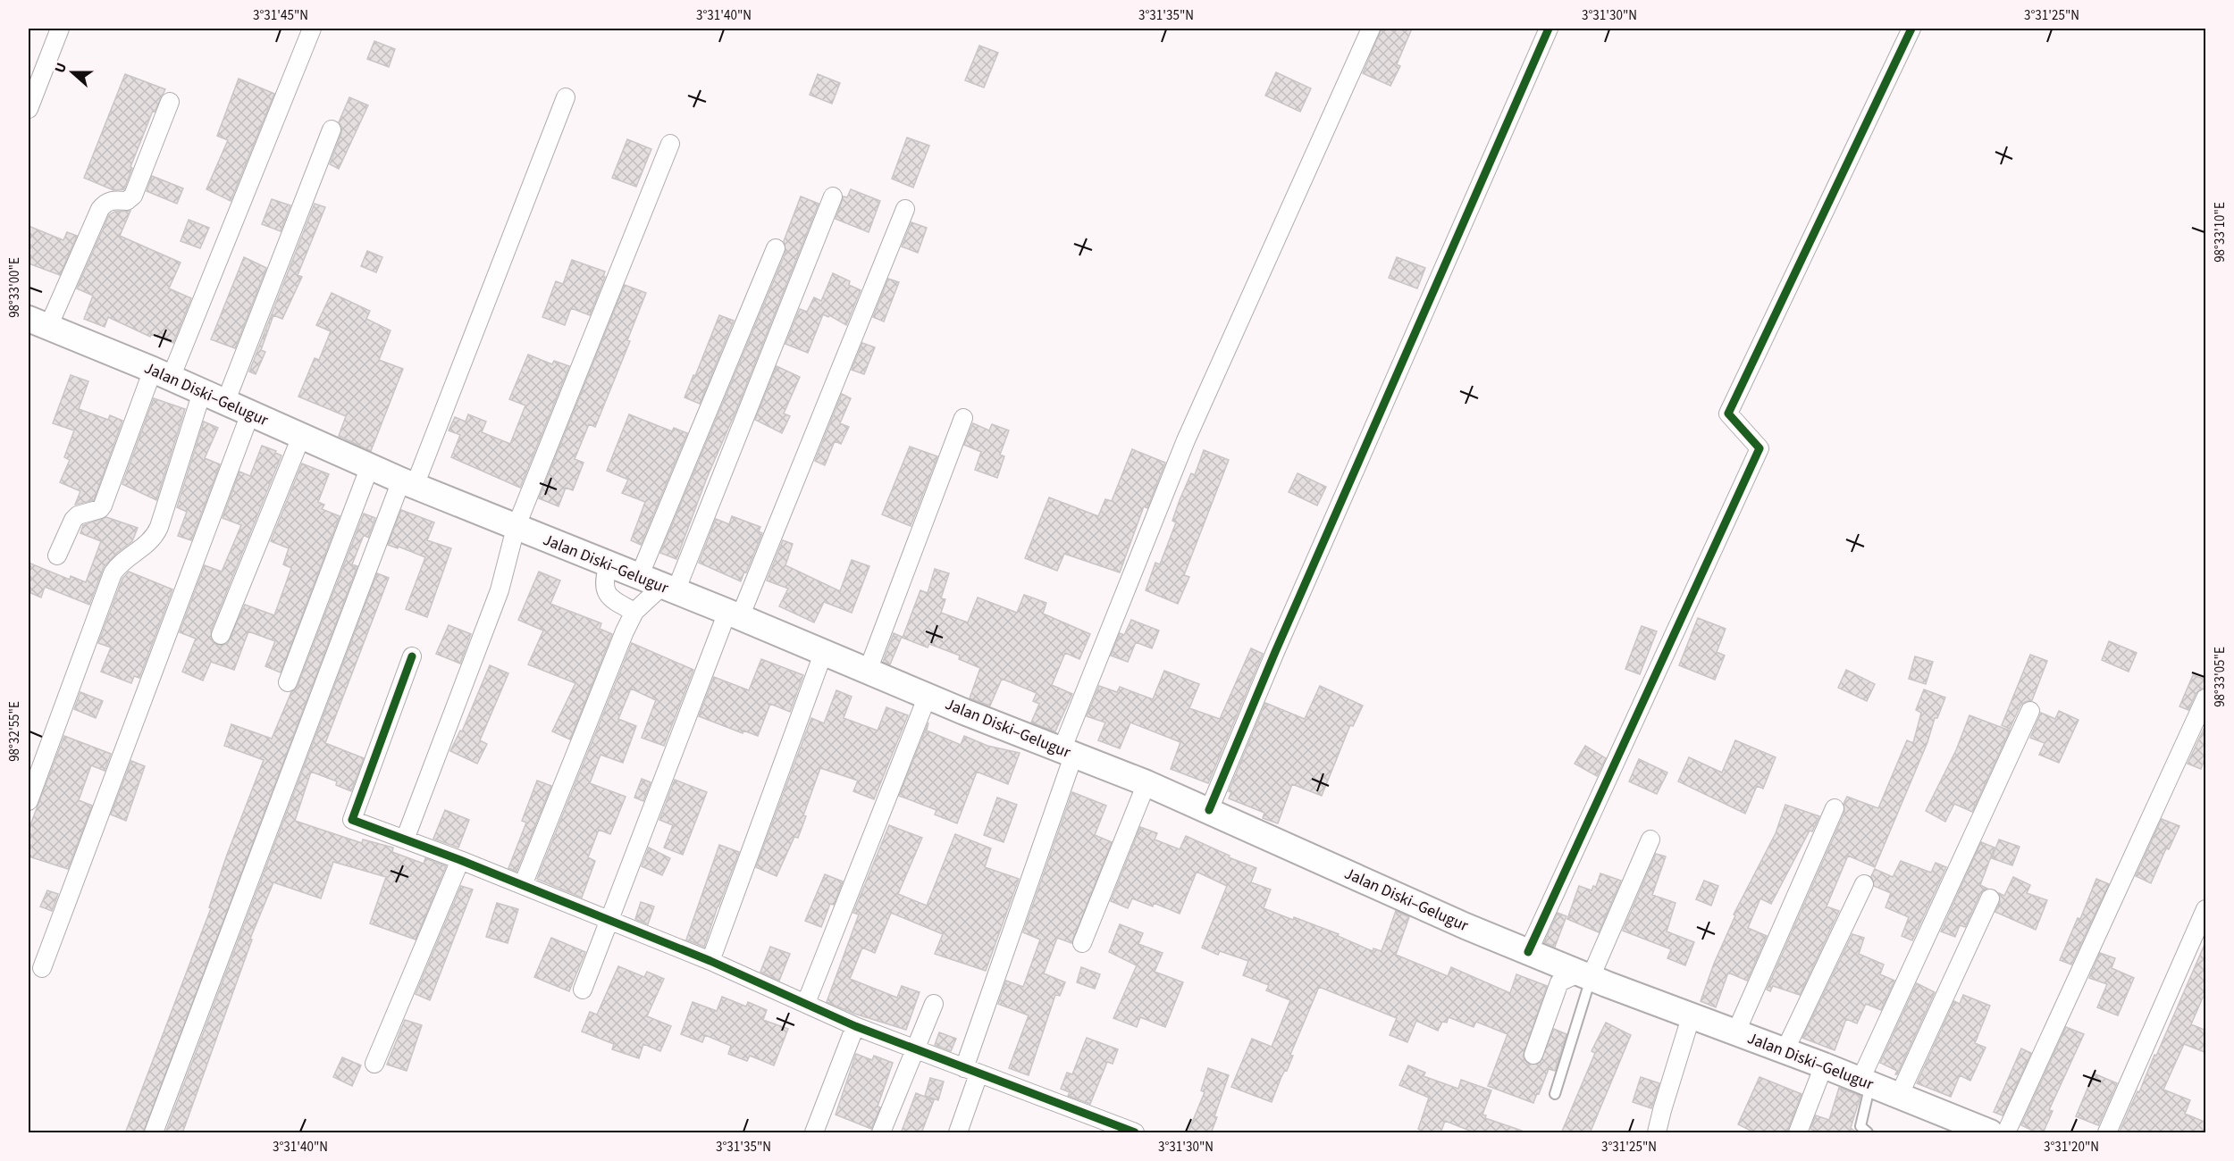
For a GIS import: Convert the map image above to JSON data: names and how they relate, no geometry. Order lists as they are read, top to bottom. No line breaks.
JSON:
{"streets":{"main road":["Jalan Diski–Gelugur"]},"north":"left","coordinates":["3°31'45\"N","3°31'40\"N","3°31'35\"N","3°31'30\"N","3°31'25\"N","98°33'10\"E","98°33'00\"E","98°33'05\"E","98°32'55\"E","3°31'20\"N"]}
